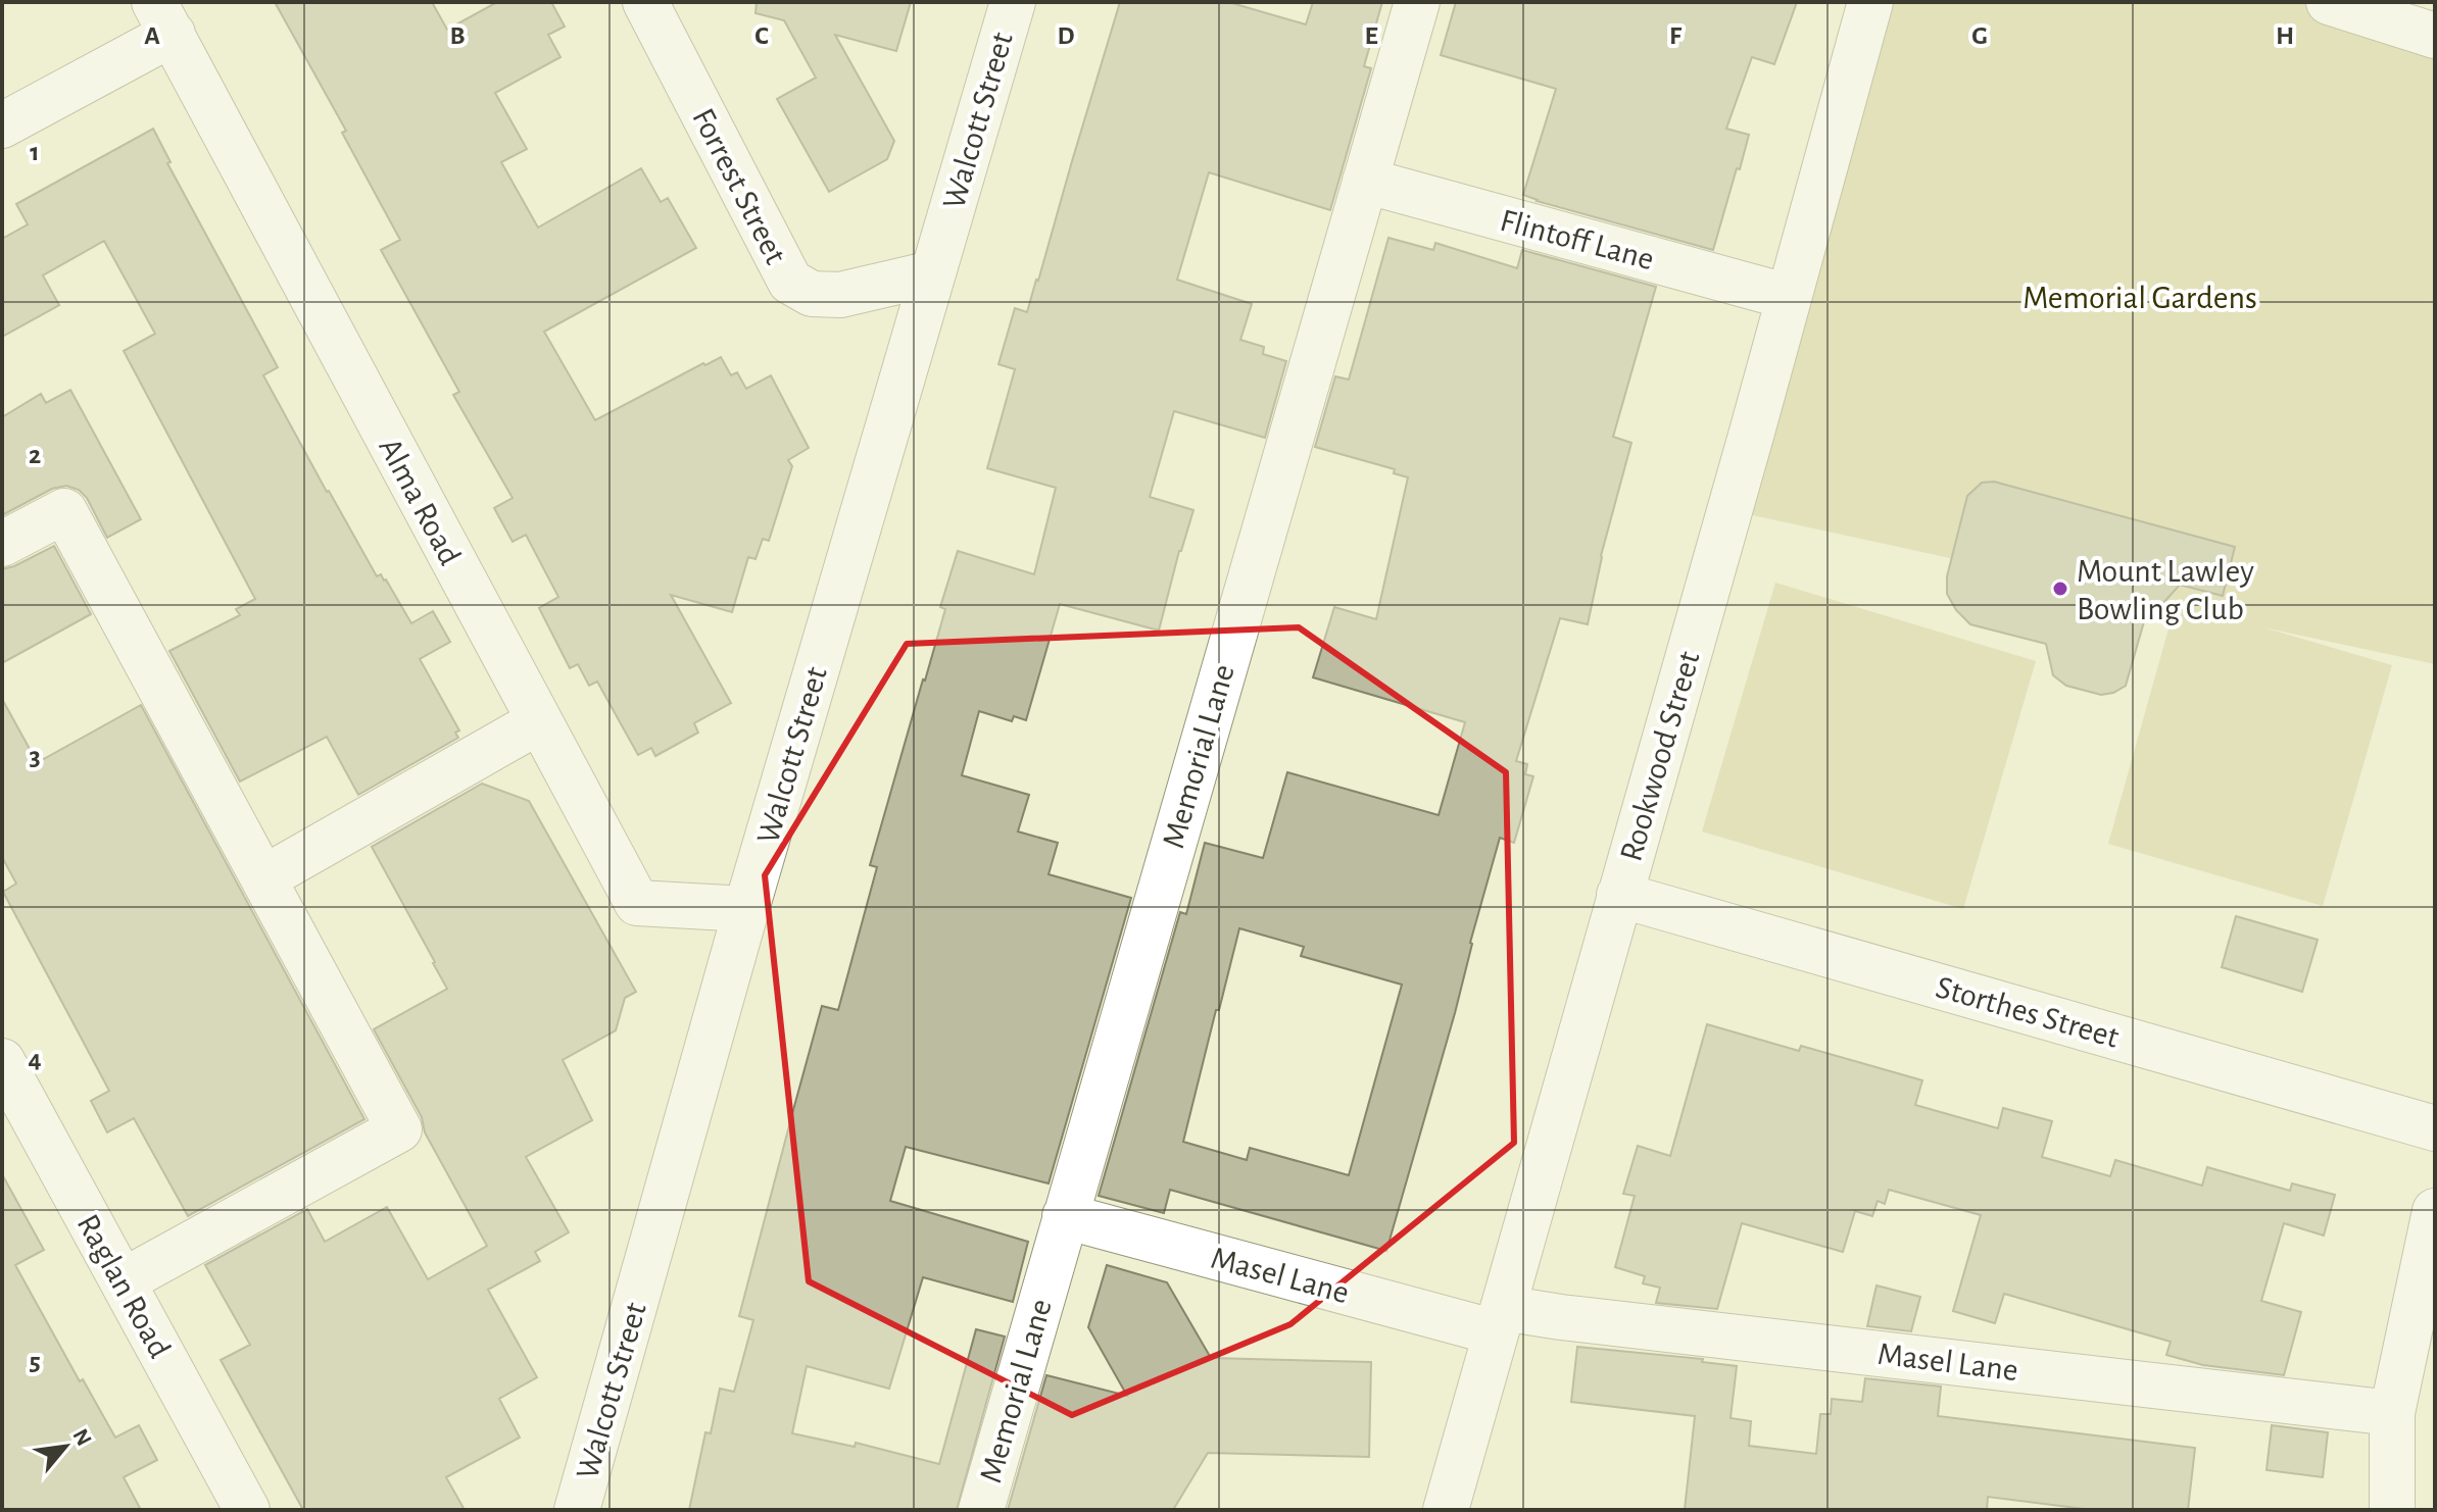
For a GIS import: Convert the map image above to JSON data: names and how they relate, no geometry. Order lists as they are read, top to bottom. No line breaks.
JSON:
{"streets":{"street":["Walcott Street","Forrest Street","Flintoff Lane","Alma Road","Memorial Lane","Rookwood Street","Storthes Street","Masel Lane","Raglan Road"]},"crossings":[["Walcott Street","Forrest Street"],["Walcott Street","Alma Road"],["Flintoff Lane","Memorial Lane"],["Flintoff Lane","Rookwood Street"],["Memorial Lane","Masel Lane"],["Rookwood Street","Storthes Street"],["Rookwood Street","Masel Lane"]],"parks":["Memorial Gardens"],"places":["Mount Lawley Bowling Club"],"north":"top right","grid":{"columns":["A","B","C","D","E","F","G","H"],"rows":["1","2","3","4","5"]}}
